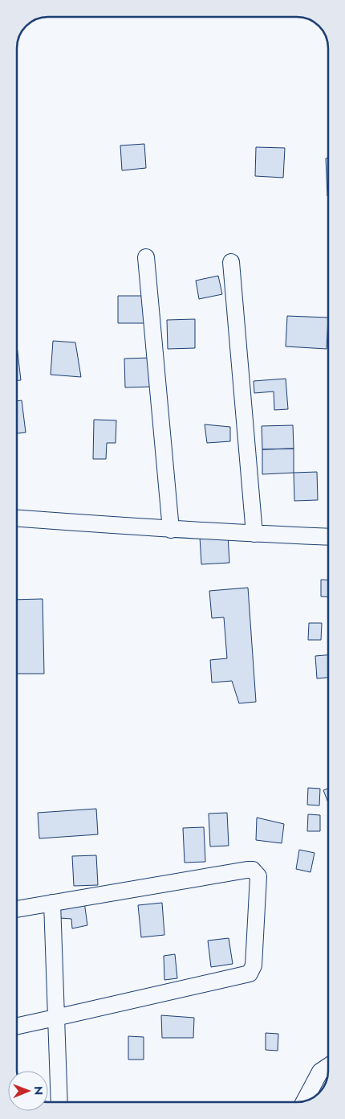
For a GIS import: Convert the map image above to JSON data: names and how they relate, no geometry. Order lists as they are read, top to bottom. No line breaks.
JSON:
{"north":"right"}
